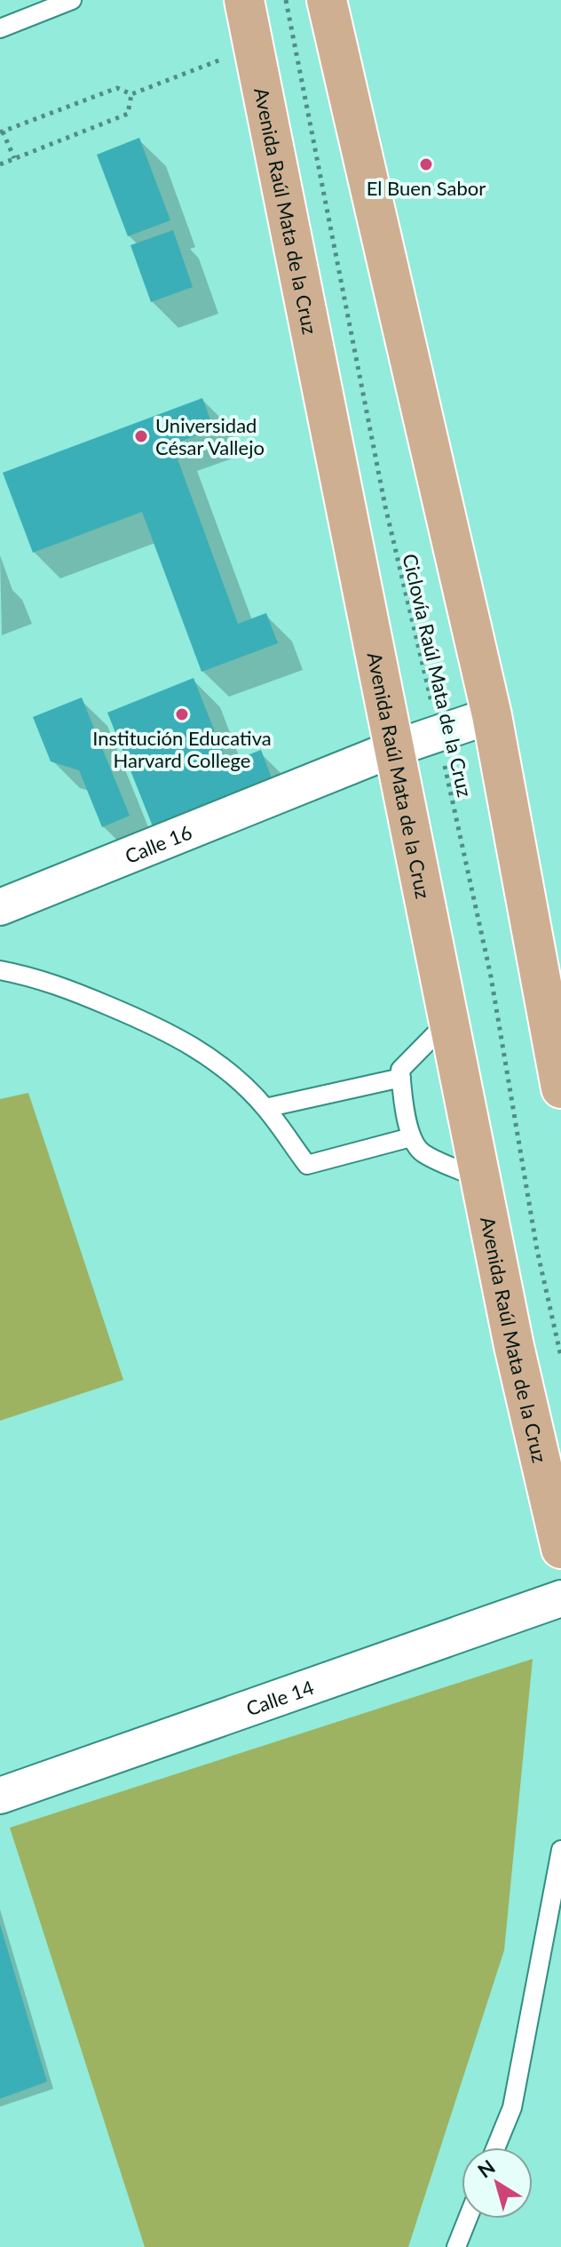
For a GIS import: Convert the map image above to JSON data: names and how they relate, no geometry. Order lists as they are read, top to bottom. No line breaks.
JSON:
{"streets":{"main road":["Avenida Raúl Mata de la Cruz"],"street":["Calle 16","Calle 14"],"path":["Ciclovía Raúl Mata de la Cruz"]},"crossings":[["Avenida Raúl Mata de la Cruz","Calle 16"],["Ciclovía Raúl Mata de la Cruz","Calle 16"]],"places":["El Buen Sabor","Universidad César Vallejo","Institución Educativa Harvard College"],"north":"top left"}
